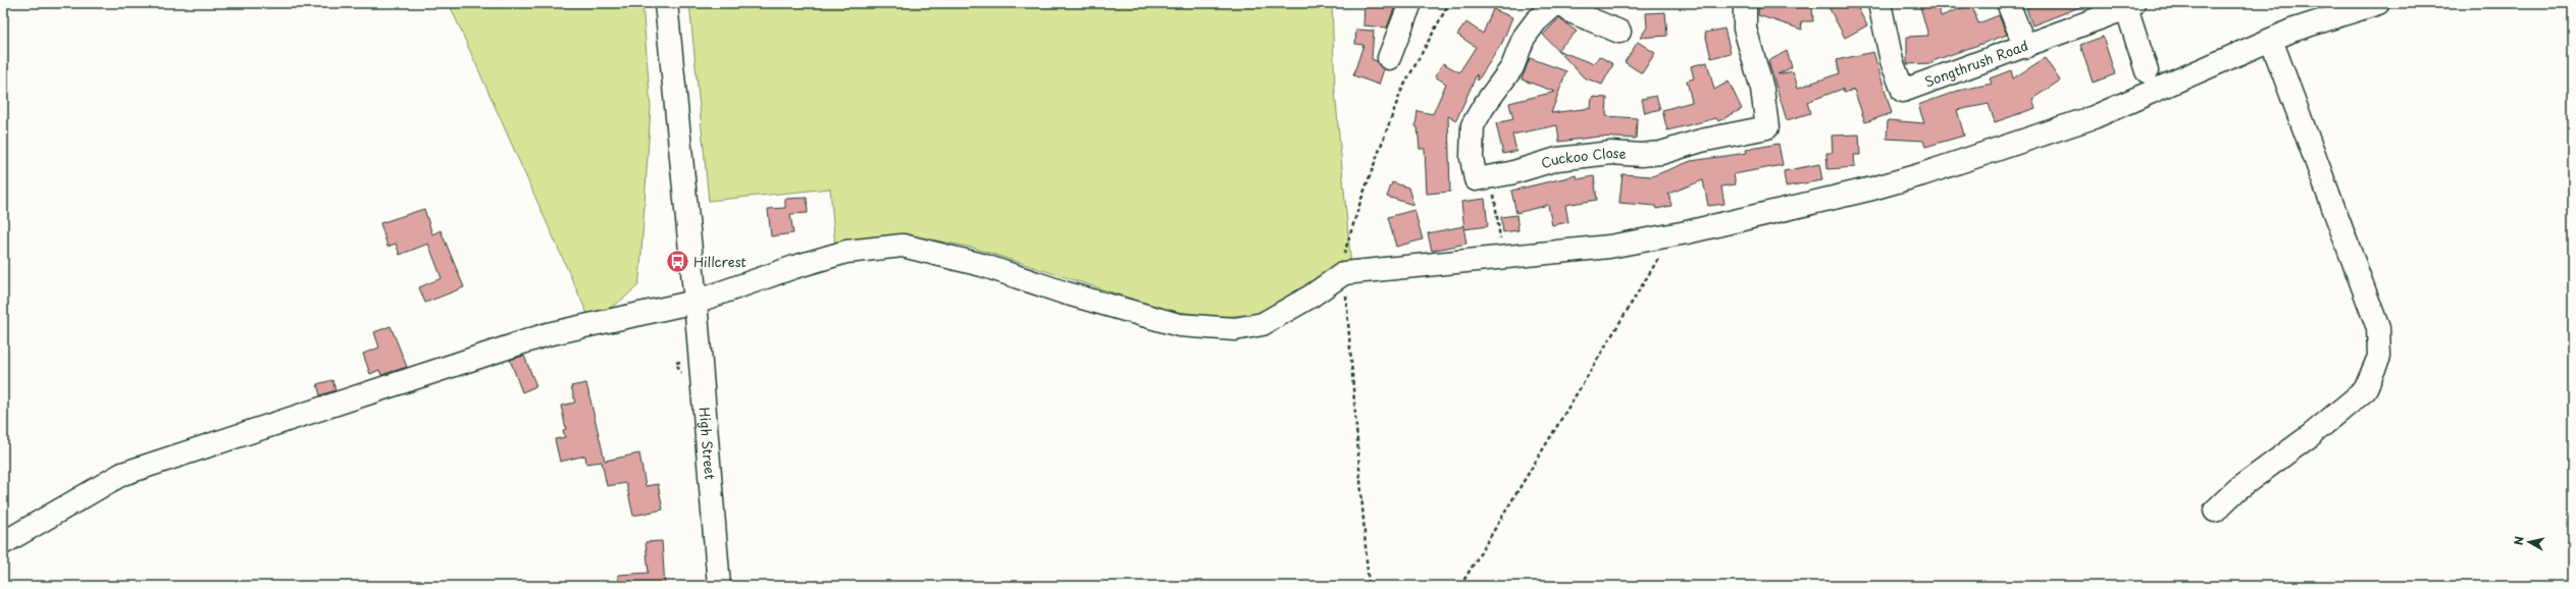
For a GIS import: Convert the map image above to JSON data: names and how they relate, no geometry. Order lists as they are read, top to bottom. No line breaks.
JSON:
{"streets":{"street":["Songthrush Road","Cuckoo Close","High Street"]},"places":{"bus stop":["Hillcrest"]},"north":"left"}
